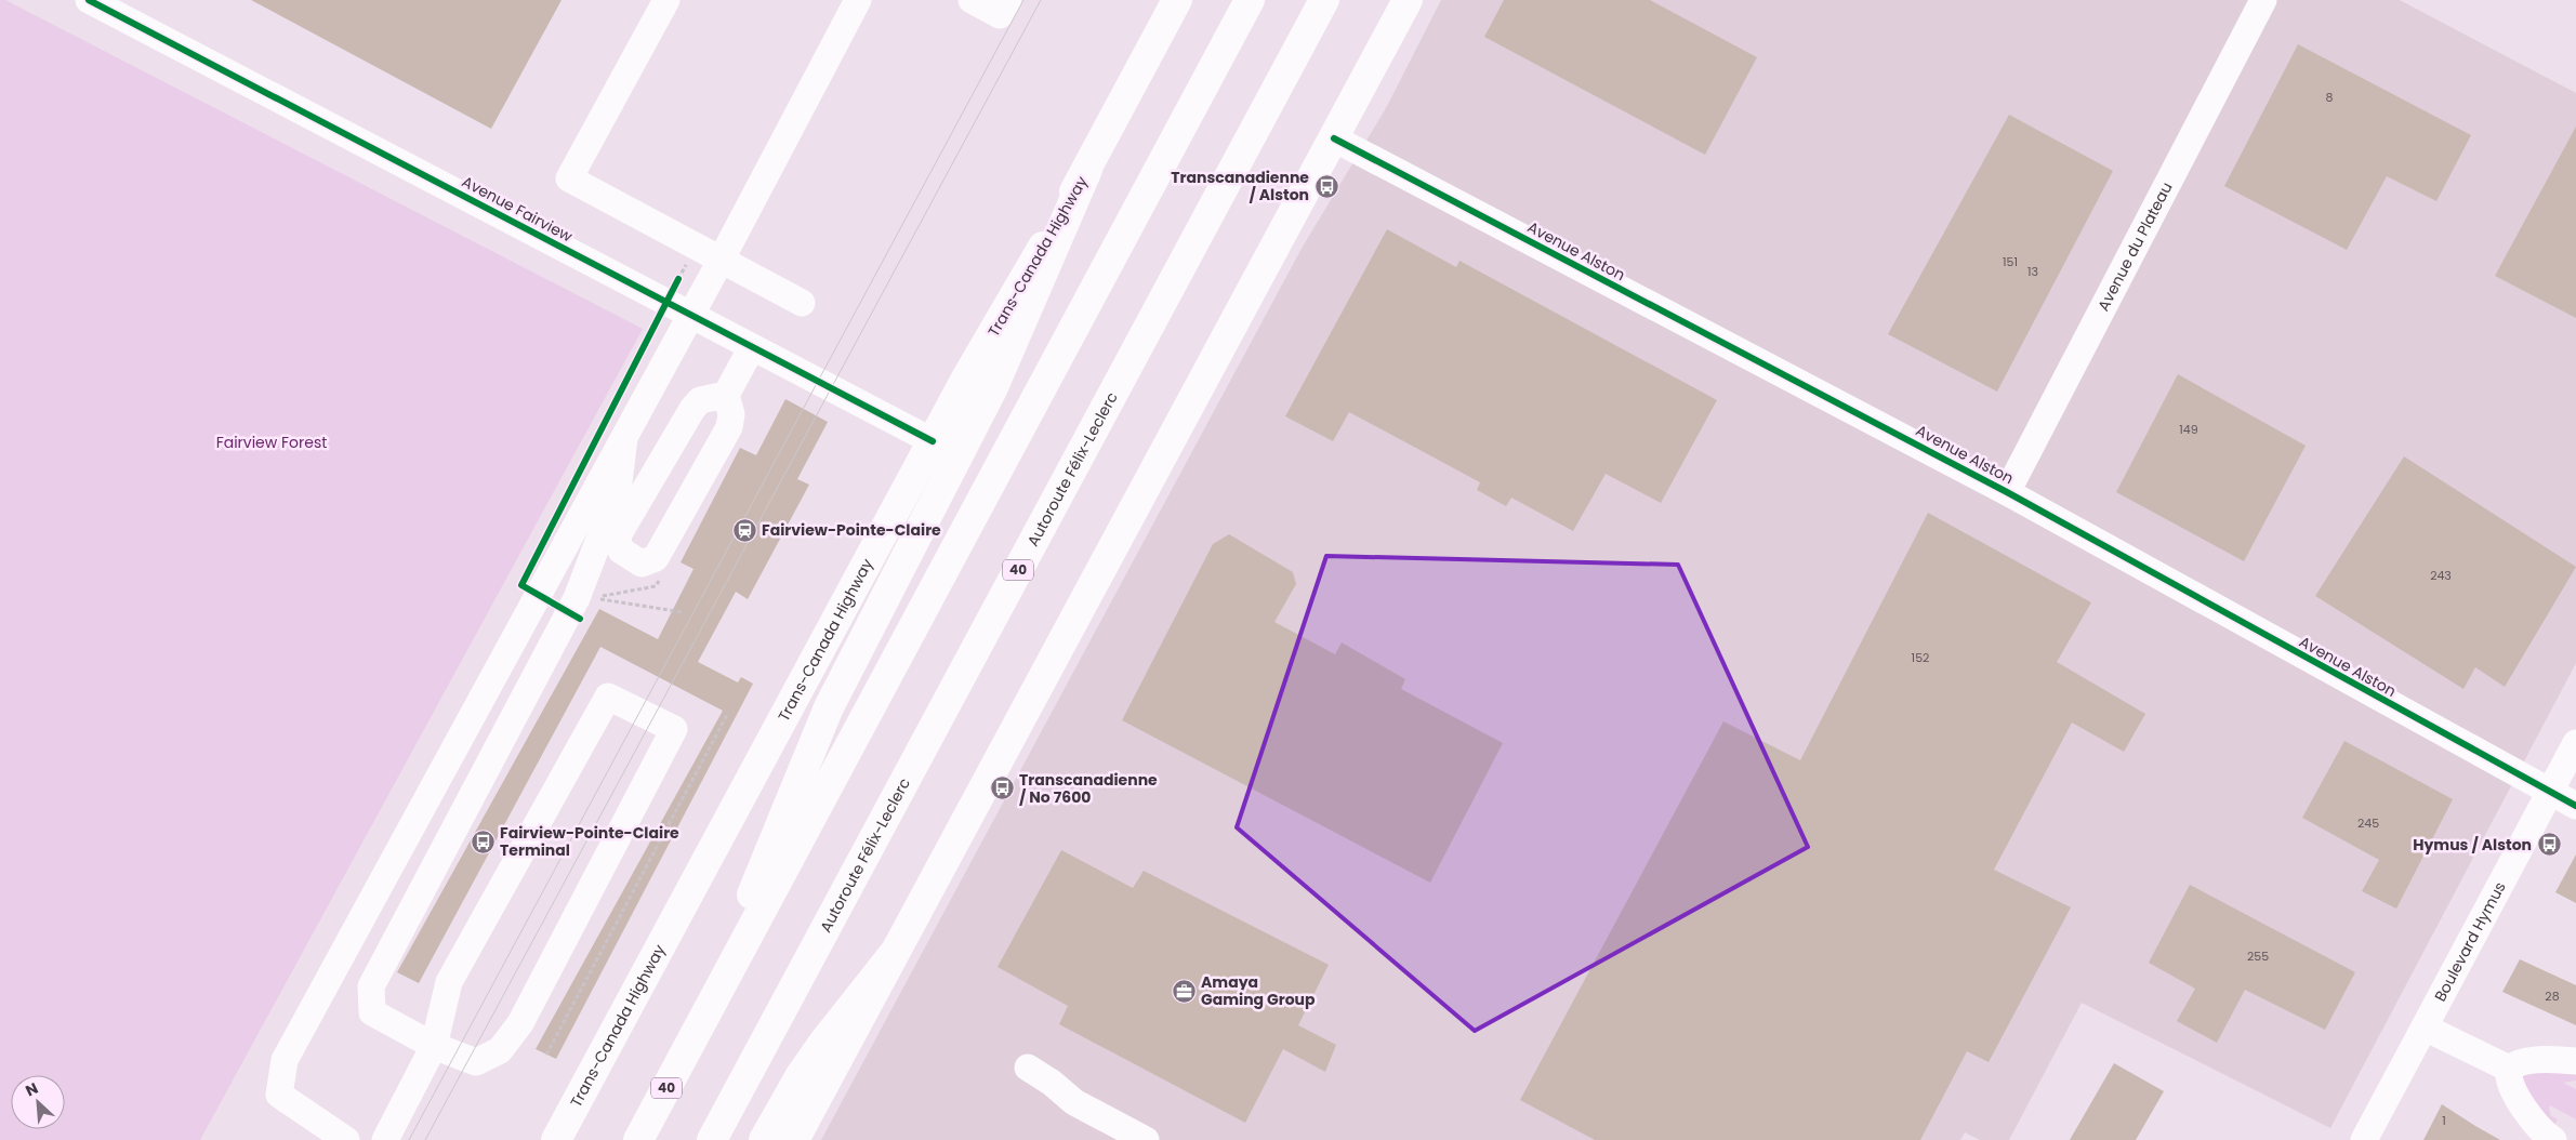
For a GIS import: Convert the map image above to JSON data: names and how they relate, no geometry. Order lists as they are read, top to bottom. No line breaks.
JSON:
{"streets":{"main road":["Trans-Canada Highway","Autoroute Félix-Leclerc","40"],"street":["Avenue Fairview","Avenue du Plateau","Avenue Alston","Boulevard Hymus"]},"crossings":[["Avenue Fairview","Trans-Canada Highway"],["Avenue du Plateau","Avenue Alston"],["Avenue Alston","Boulevard Hymus"]],"parks":["Fairview Forest"],"places":{"bus stop":["Transcanadienne / Alston","Transcanadienne / No 7600","Fairview-Pointe-Claire Terminal","Hymus / Alston"],"station":["Fairview-Pointe-Claire"],"office":["Amaya Gaming Group"]},"house_numbers":["8","151","13","149","243","152","245","255","28","1"],"north":"top left"}
